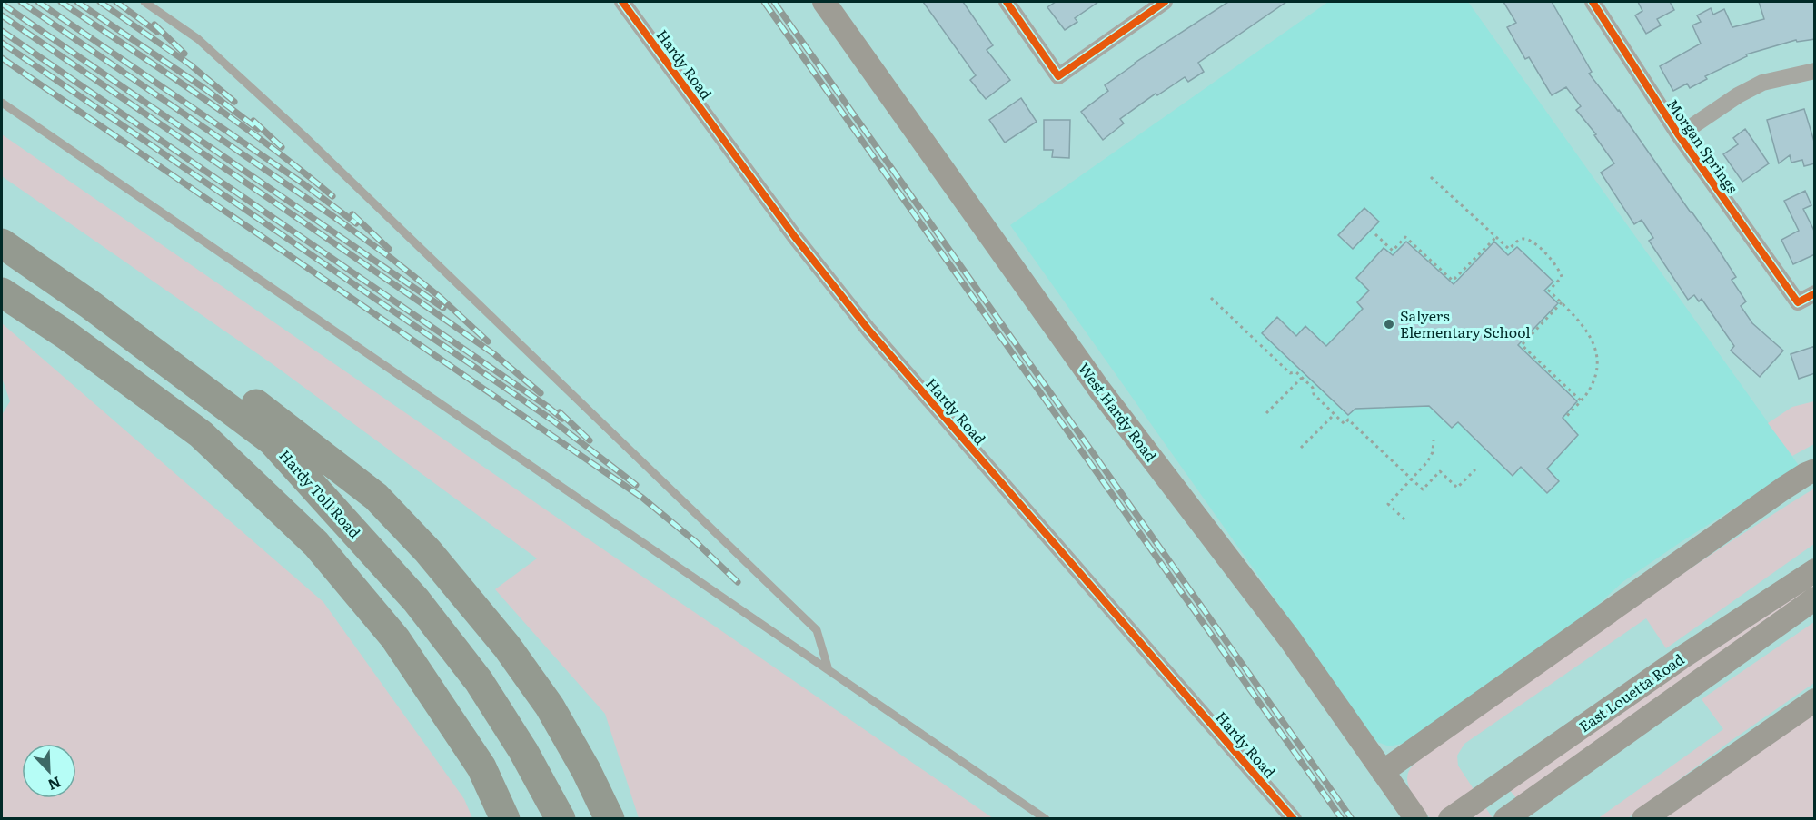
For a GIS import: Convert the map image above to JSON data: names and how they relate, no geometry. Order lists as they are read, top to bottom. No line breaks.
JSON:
{"streets":{"highway":["Hardy Toll Road"],"main road":["West Hardy Road","East Louetta Road"],"street":["Hardy Road","Morgan Springs"]},"places":["Salyers Elementary School"],"north":"bottom right"}
